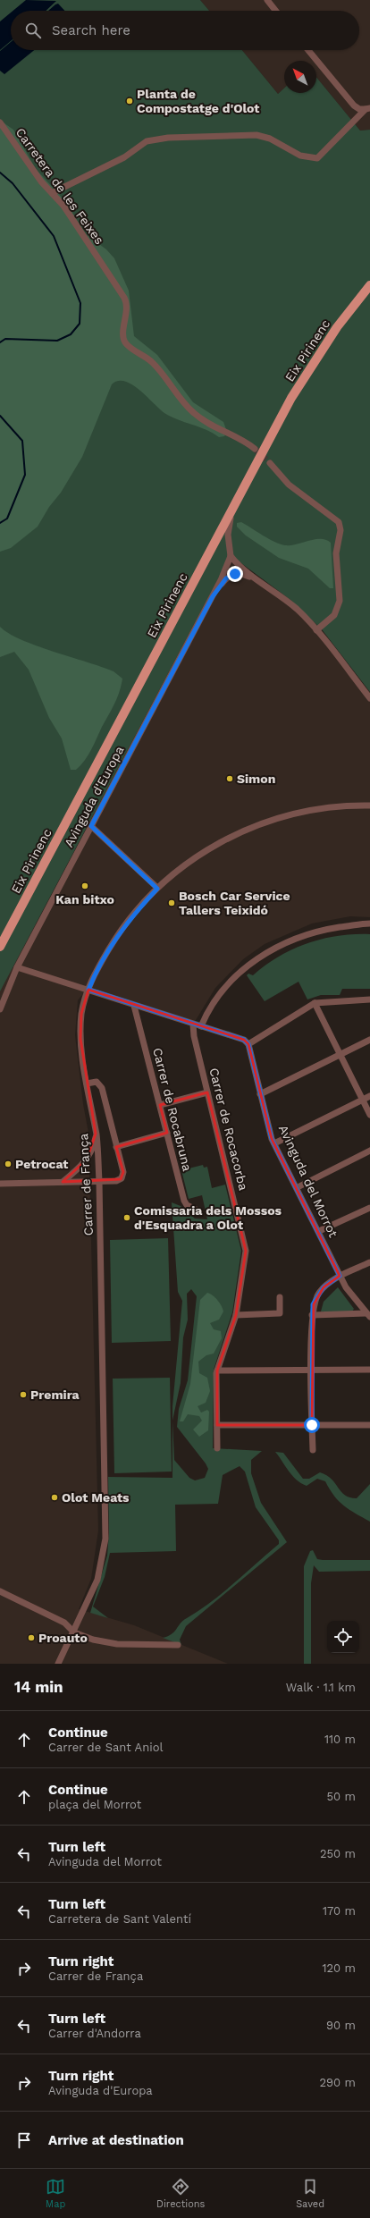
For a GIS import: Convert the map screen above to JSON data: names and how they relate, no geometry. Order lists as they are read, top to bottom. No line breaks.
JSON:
{"streets":{"main road":["Eix Pirinenc"],"street":["Carretera de les Feixes","Avinguda d'Europa","Carrer de Rocabruna","Carrer de Rocacorba","Avinguda del Morrot","Carrer de França"]},"crossings":[["Eix Pirinenc","Avinguda d'Europa"]],"places":["Planta de Compostatge d'Olot","Simon","Kan bitxo","Bosch Car Service Tallers Teixidó","Petrocat","Comissaria dels Mossos d'Esquadra a Olot","Premira","Olot Meats","Proauto"],"north":"top left","page":{"search":"Search here","heading":["14 min","Walk · 1.1 km"],"list":[["Continue","Carrer de Sant Aniol","110 m"],["Continue","plaça del Morrot","50 m"],["Turn left","Avinguda del Morrot","250 m"],["Turn left","Carretera de Sant Valentí","170 m"],["Turn right","Carrer de França","120 m"],["Turn left","Carrer d'Andorra","90 m"],["Turn right","Avinguda d'Europa","290 m"],"Arrive at destination"],"nav":["Map","Directions","Saved"]}}
